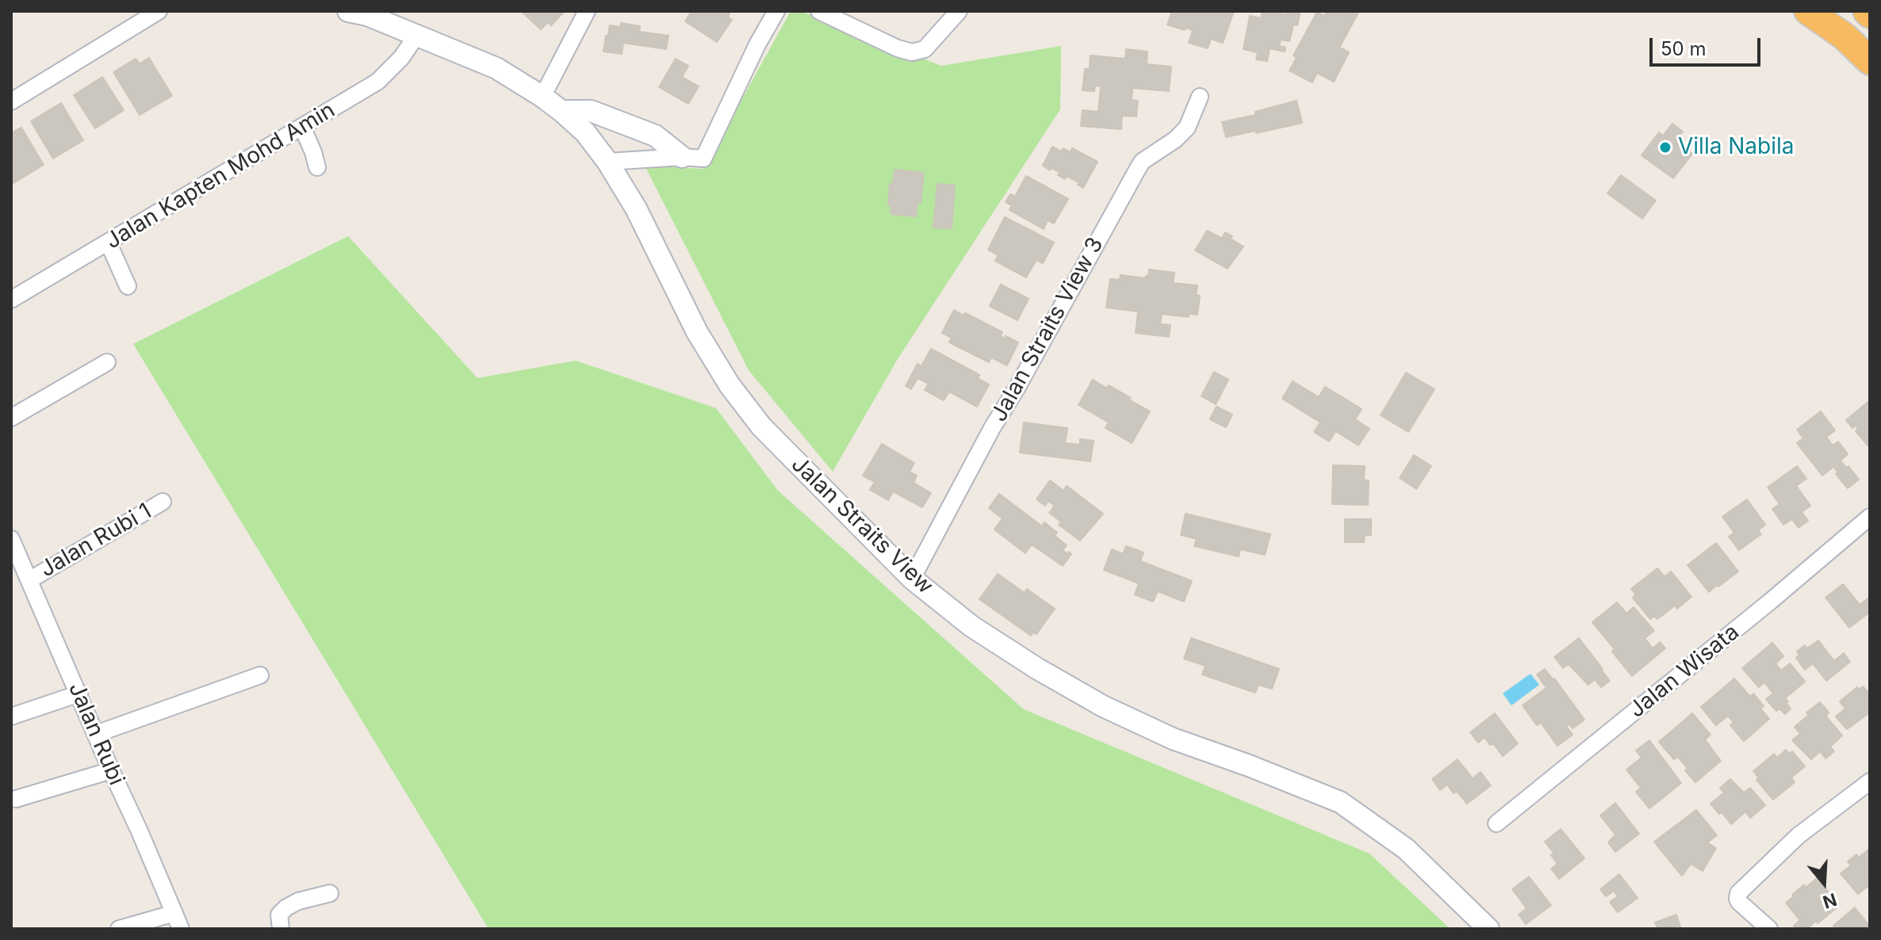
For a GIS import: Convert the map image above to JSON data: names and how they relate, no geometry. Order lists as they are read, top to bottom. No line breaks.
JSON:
{"streets":{"street":["Jalan Kapten Mohd Amin","Jalan Straits View 3","Jalan Straits View","Jalan Rubi 1","Jalan Wisata","Jalan Rubi"]},"crossings":[["Jalan Kapten Mohd Amin","Jalan Straits View"],["Jalan Straits View 3","Jalan Straits View"],["Jalan Rubi 1","Jalan Rubi"]],"places":["Villa Nabila"],"scale_bar":"50 m","north":"bottom"}
